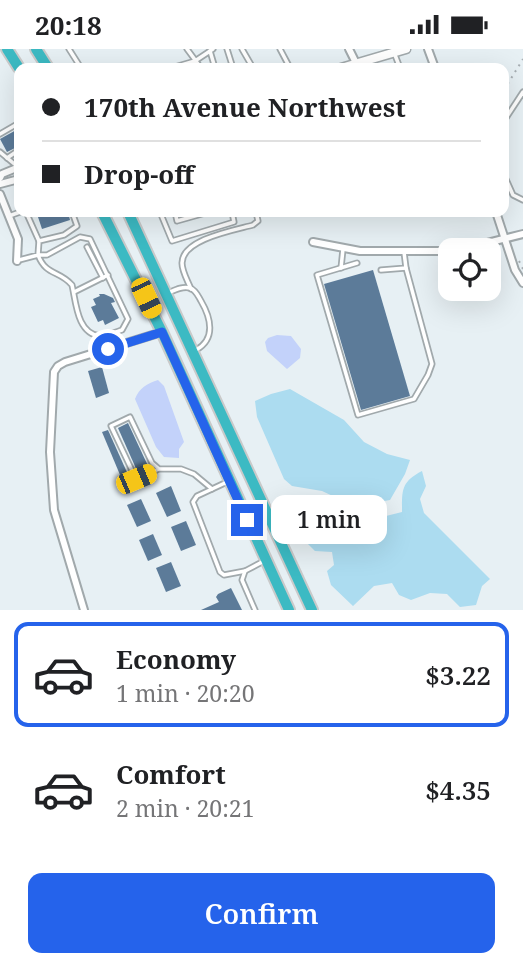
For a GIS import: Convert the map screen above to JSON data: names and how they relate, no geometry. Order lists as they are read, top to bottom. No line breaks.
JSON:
{"page":{"status":"20:18","banner":["170th Avenue Northwest","Drop-off"],"bubble":"1 min","list":[{"name":"Economy","note":"1 min · 20:20","value":"$3.22"},{"name":"Comfort","note":"2 min · 20:21","value":"$4.35"}],"buttons":"Confirm"}}
